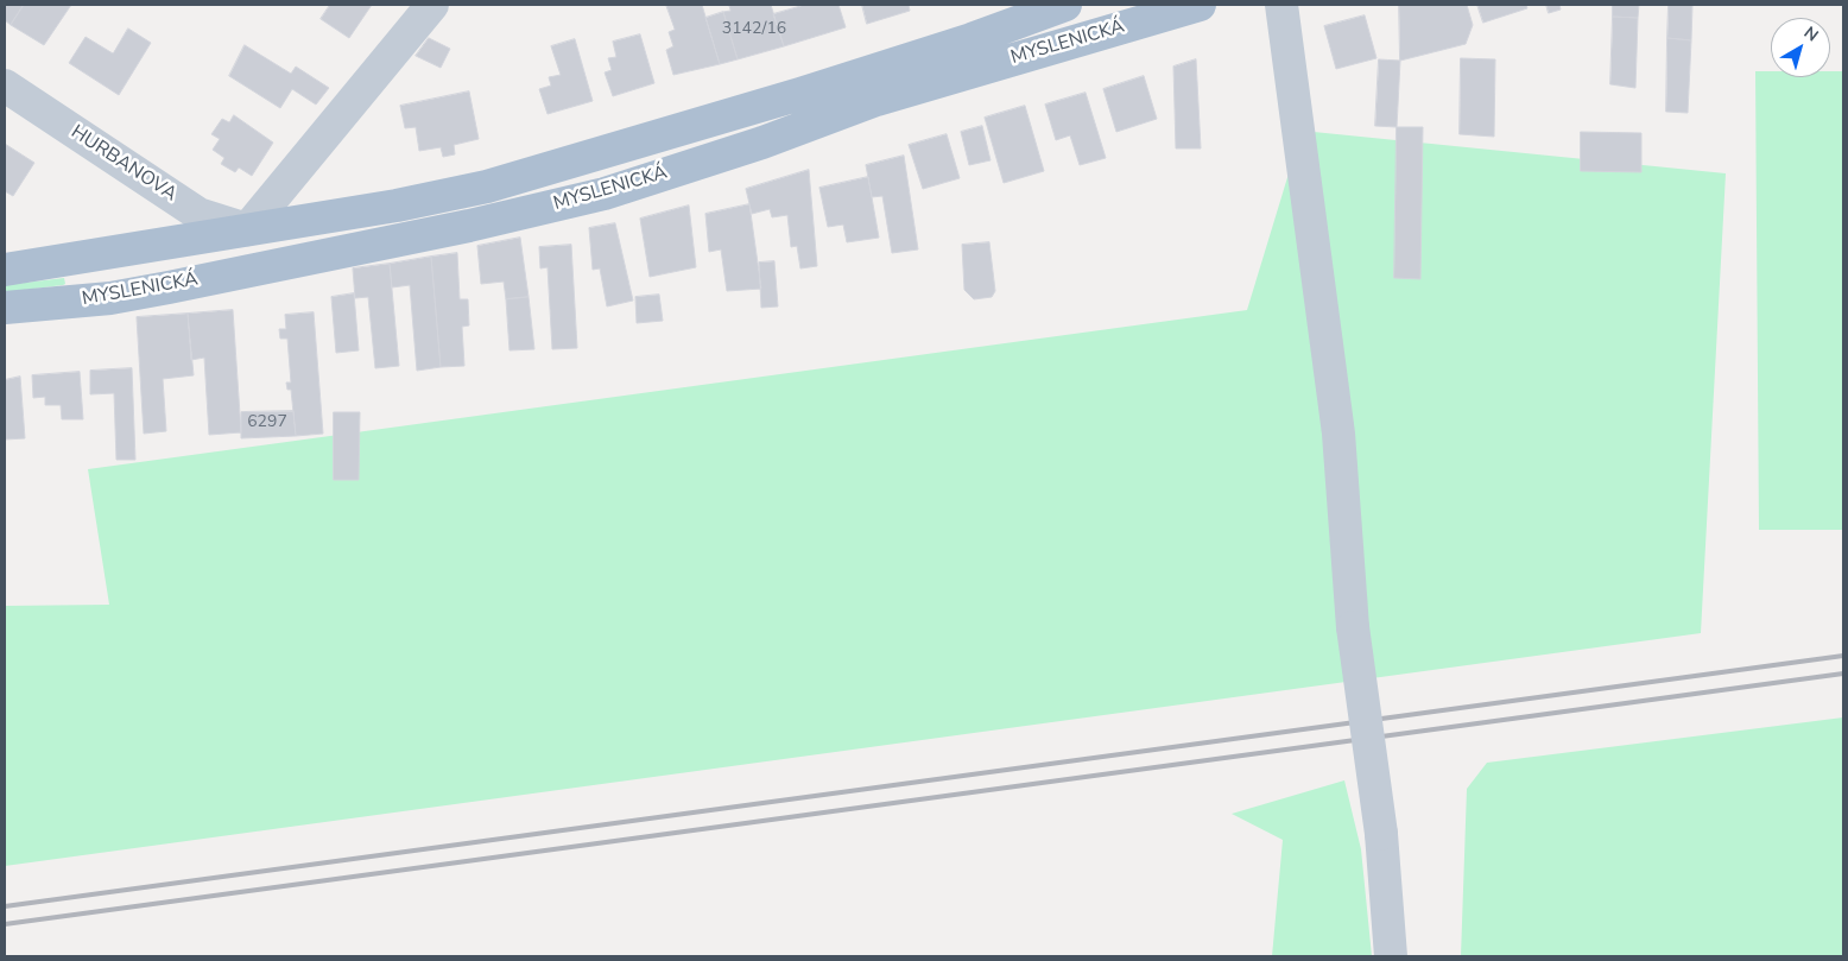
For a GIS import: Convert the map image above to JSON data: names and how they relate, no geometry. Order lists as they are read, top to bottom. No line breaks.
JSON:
{"streets":{"main road":["MYSLENICKÁ"],"street":["HURBANOVA"]},"crossings":[["MYSLENICKÁ","HURBANOVA"]],"house_numbers":["3142/16","6297"],"north":"top right"}
